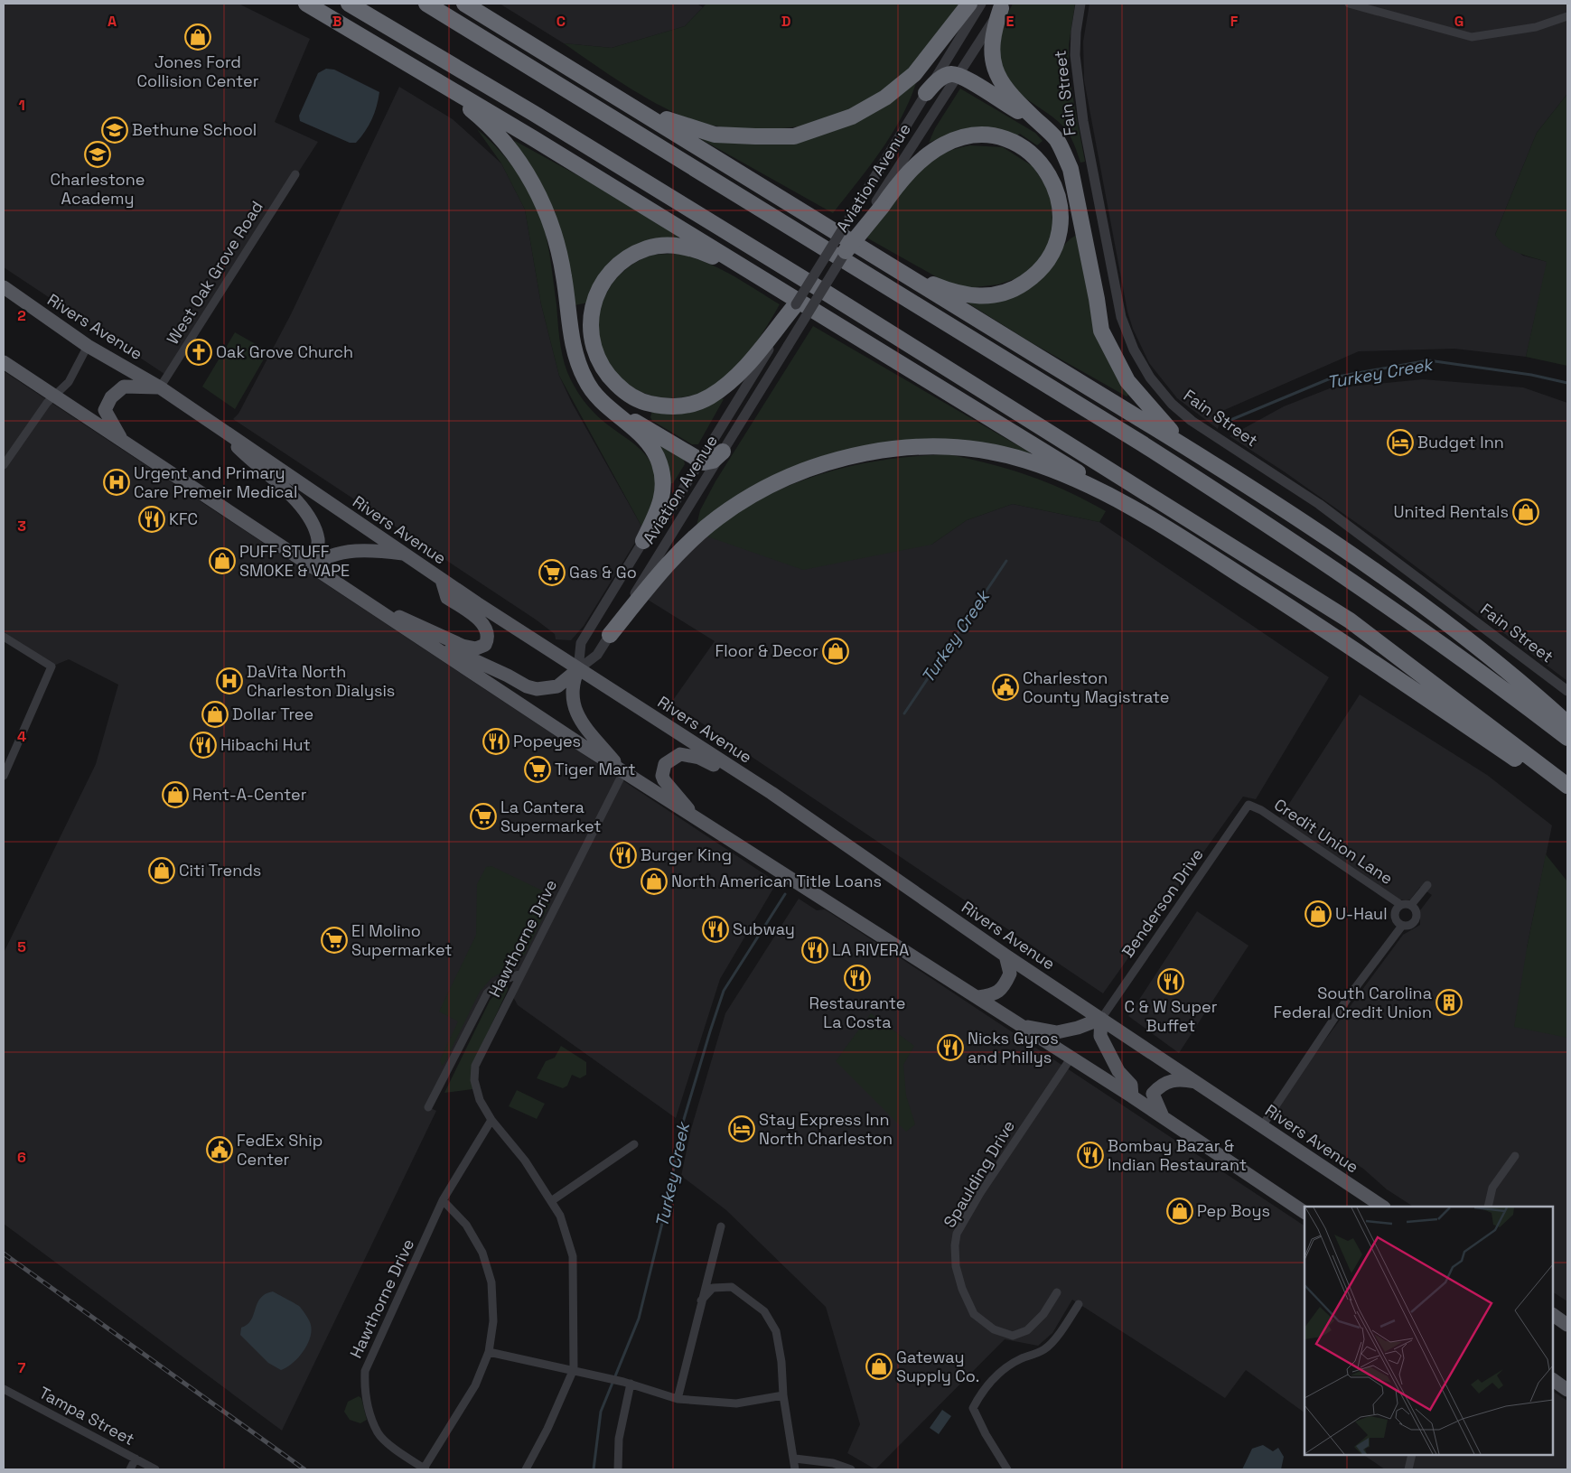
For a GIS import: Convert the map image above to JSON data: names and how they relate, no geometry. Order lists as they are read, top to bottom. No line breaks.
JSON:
{"streets":{"main road":["Rivers Avenue"],"street":["Fain Street","Aviation Avenue","West Oak Grove Road","Credit Union Lane","Benderson Drive","Hawthorne Drive","Spaulding Drive","Tampa Street"]},"crossings":[["Aviation Avenue","Rivers Avenue"],["West Oak Grove Road","Rivers Avenue"],["Rivers Avenue","Benderson Drive"],["Credit Union Lane","Benderson Drive"]],"water":["Turkey Creek"],"places":{"shop":["Jones Ford Collision Center","United Rentals","PUFF STUFF SMOKE & VAPE","Floor & Decor","Dollar Tree","Rent-A-Center","Citi Trends","North American Title Loans","U-Haul","Pep Boys","Gateway Supply Co."],"school or university":["Bethune School","Charlestone Academy"],"church":["Oak Grove Church"],"hotel":["Budget Inn","Stay Express Inn North Charleston"],"hospital":["Urgent and Primary Care Premeir Medical","DaVita North Charleston Dialysis"],"restaurant":["KFC","Popeyes","Hibachi Hut","Burger King","Subway","LA RIVERA","Restaurante La Costa","C & W Super Buffet","Nicks Gyros and Phillys","Bombay Bazar & Indian Restaurant"],"supermarket":["Gas & Go","Tiger Mart","La Cantera Supermarket","El Molino Supermarket"],"public building":["Charleston County Magistrate","FedEx Ship Center"],"building":["South Carolina Federal Credit Union"]},"grid":{"columns":["A","B","C","D","E","F","G"],"rows":["1","2","3","4","5","6","7"]}}
